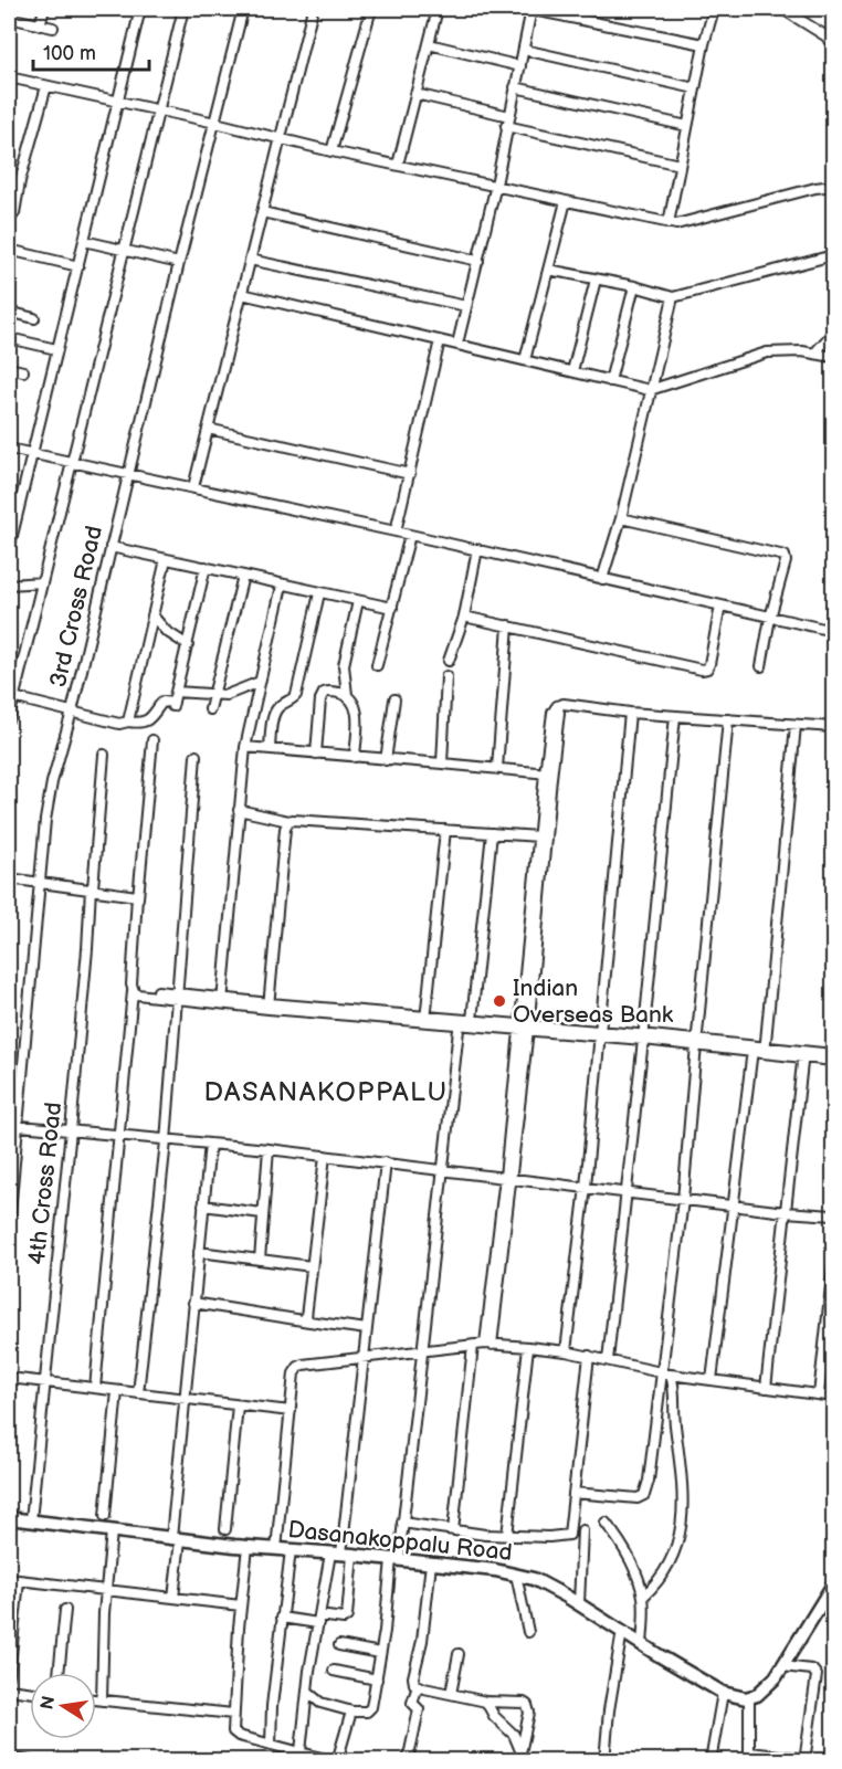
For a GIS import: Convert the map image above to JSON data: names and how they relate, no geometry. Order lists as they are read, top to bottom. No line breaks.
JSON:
{"streets":{"street":["3rd Cross Road","4th Cross Road","Dasanakoppalu Road"]},"crossings":[["4th Cross Road","Dasanakoppalu Road"]],"districts":["DASANAKOPPALU"],"places":["Indian Overseas Bank"],"scale_bar":"100 m","north":"left"}
